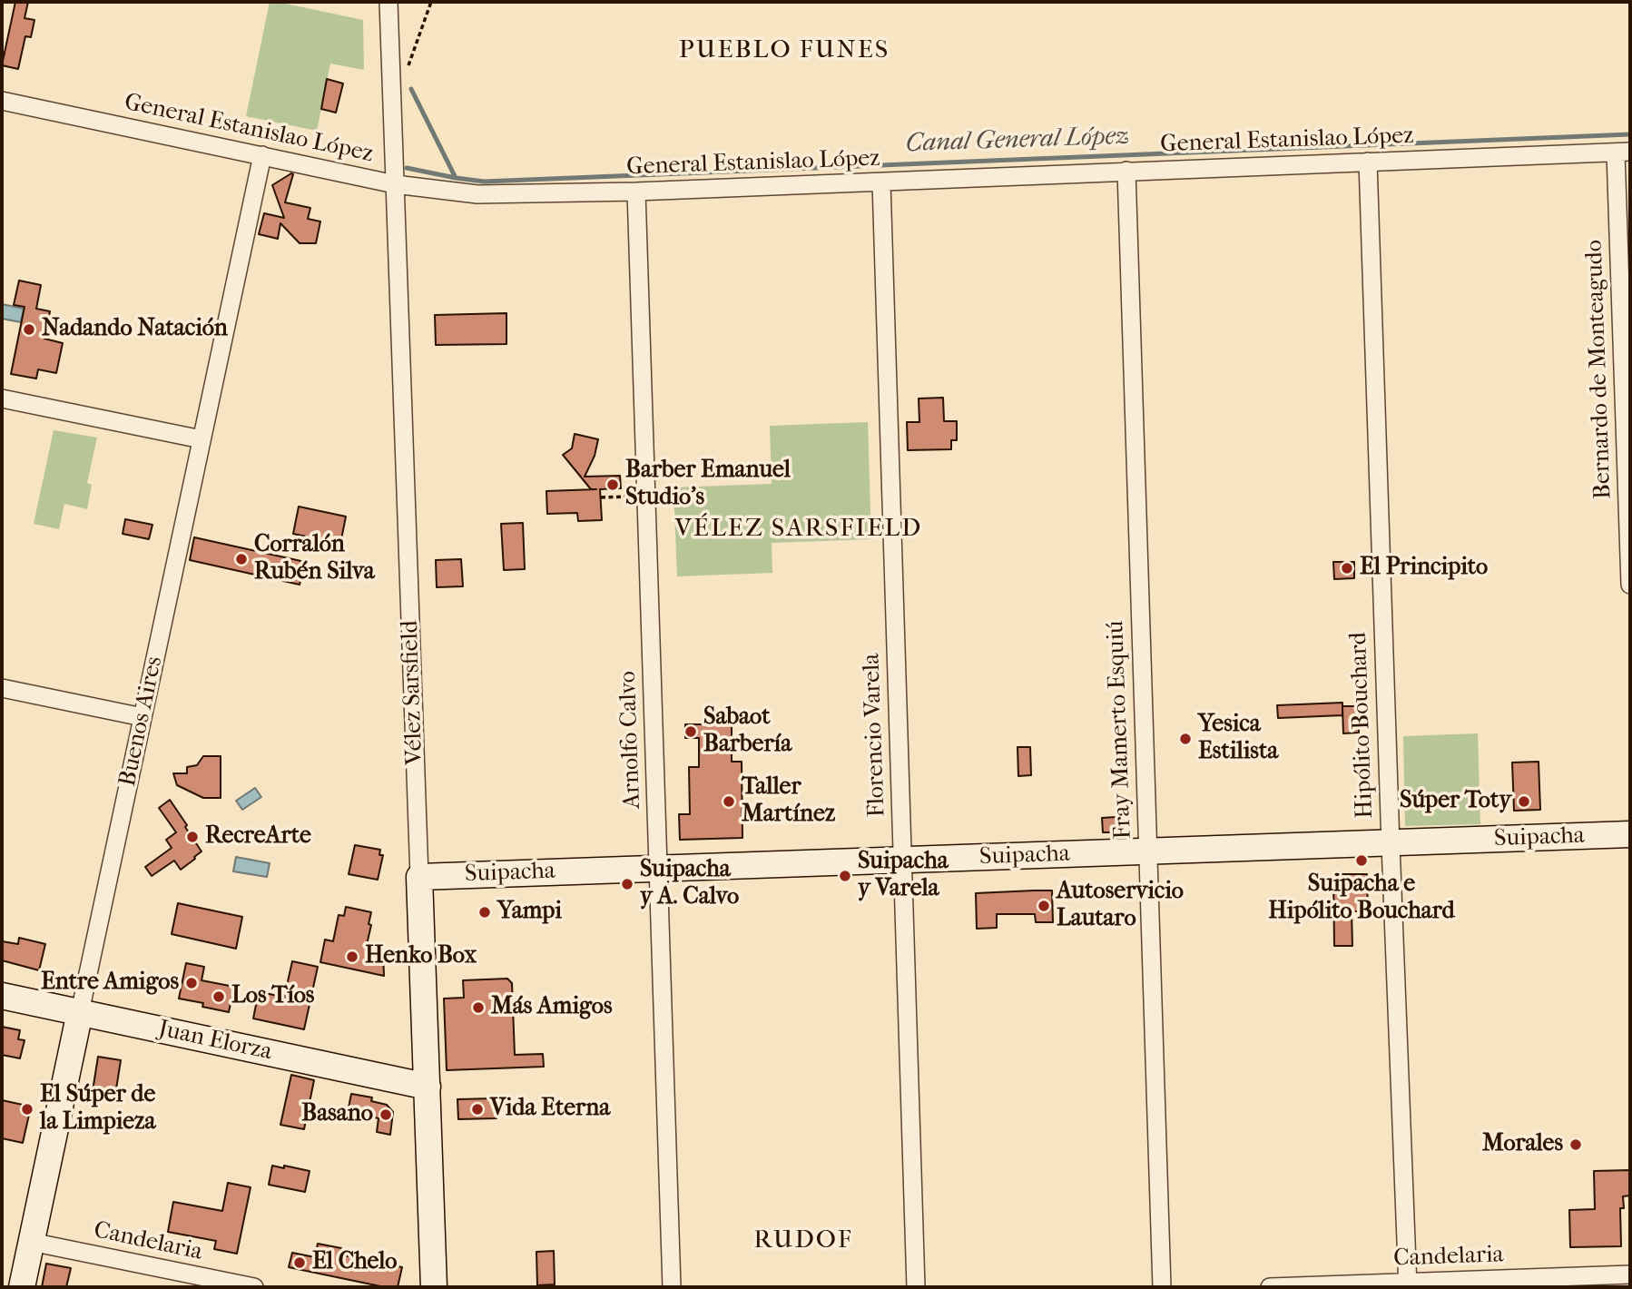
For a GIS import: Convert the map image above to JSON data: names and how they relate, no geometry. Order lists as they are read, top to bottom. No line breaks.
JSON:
{"streets":{"main road":["Vélez Sarsfield","Buenos Aires","Suipacha","Juan Elorza"],"street":["General Estanislao López","Bernardo de Monteagudo","Hipólito Bouchard","Fray Mamerto Esquiú","Florencio Varela","Arnolfo Calvo","Candelaria"]},"crossings":[["General Estanislao López","Bernardo de Monteagudo"],["General Estanislao López","Vélez Sarsfield"],["General Estanislao López","Buenos Aires"],["General Estanislao López","Hipólito Bouchard"],["General Estanislao López","Fray Mamerto Esquiú"],["General Estanislao López","Florencio Varela"],["General Estanislao López","Arnolfo Calvo"],["Vélez Sarsfield","Suipacha"],["Vélez Sarsfield","Juan Elorza"],["Buenos Aires","Juan Elorza"],["Buenos Aires","Candelaria"],["Hipólito Bouchard","Suipacha"],["Hipólito Bouchard","Candelaria"],["Fray Mamerto Esquiú","Suipacha"],["Florencio Varela","Suipacha"],["Arnolfo Calvo","Suipacha"]],"districts":["PUEBLO FUNES","VÉLEZ SARSFIELD","RUDOF"],"water":["Canal General López"],"places":["Nadando Natación","Barber Emanuel Studio's","Corralón Rubén Silva","El Principito","Sabaot Barbería","Yesica Estilista","Taller Martínez","Súper Toty","RecreArte","Suipacha e Hipólito Bouchard","Suipacha y Varela","Suipacha y A. Calvo","Autoservicio Lautaro","Yampi","Henko Box","Entre Amigos","Los Tíos","Más Amigos","El Súper de la Limpieza","Vida Eterna","Basano","Morales","El Chelo"]}
